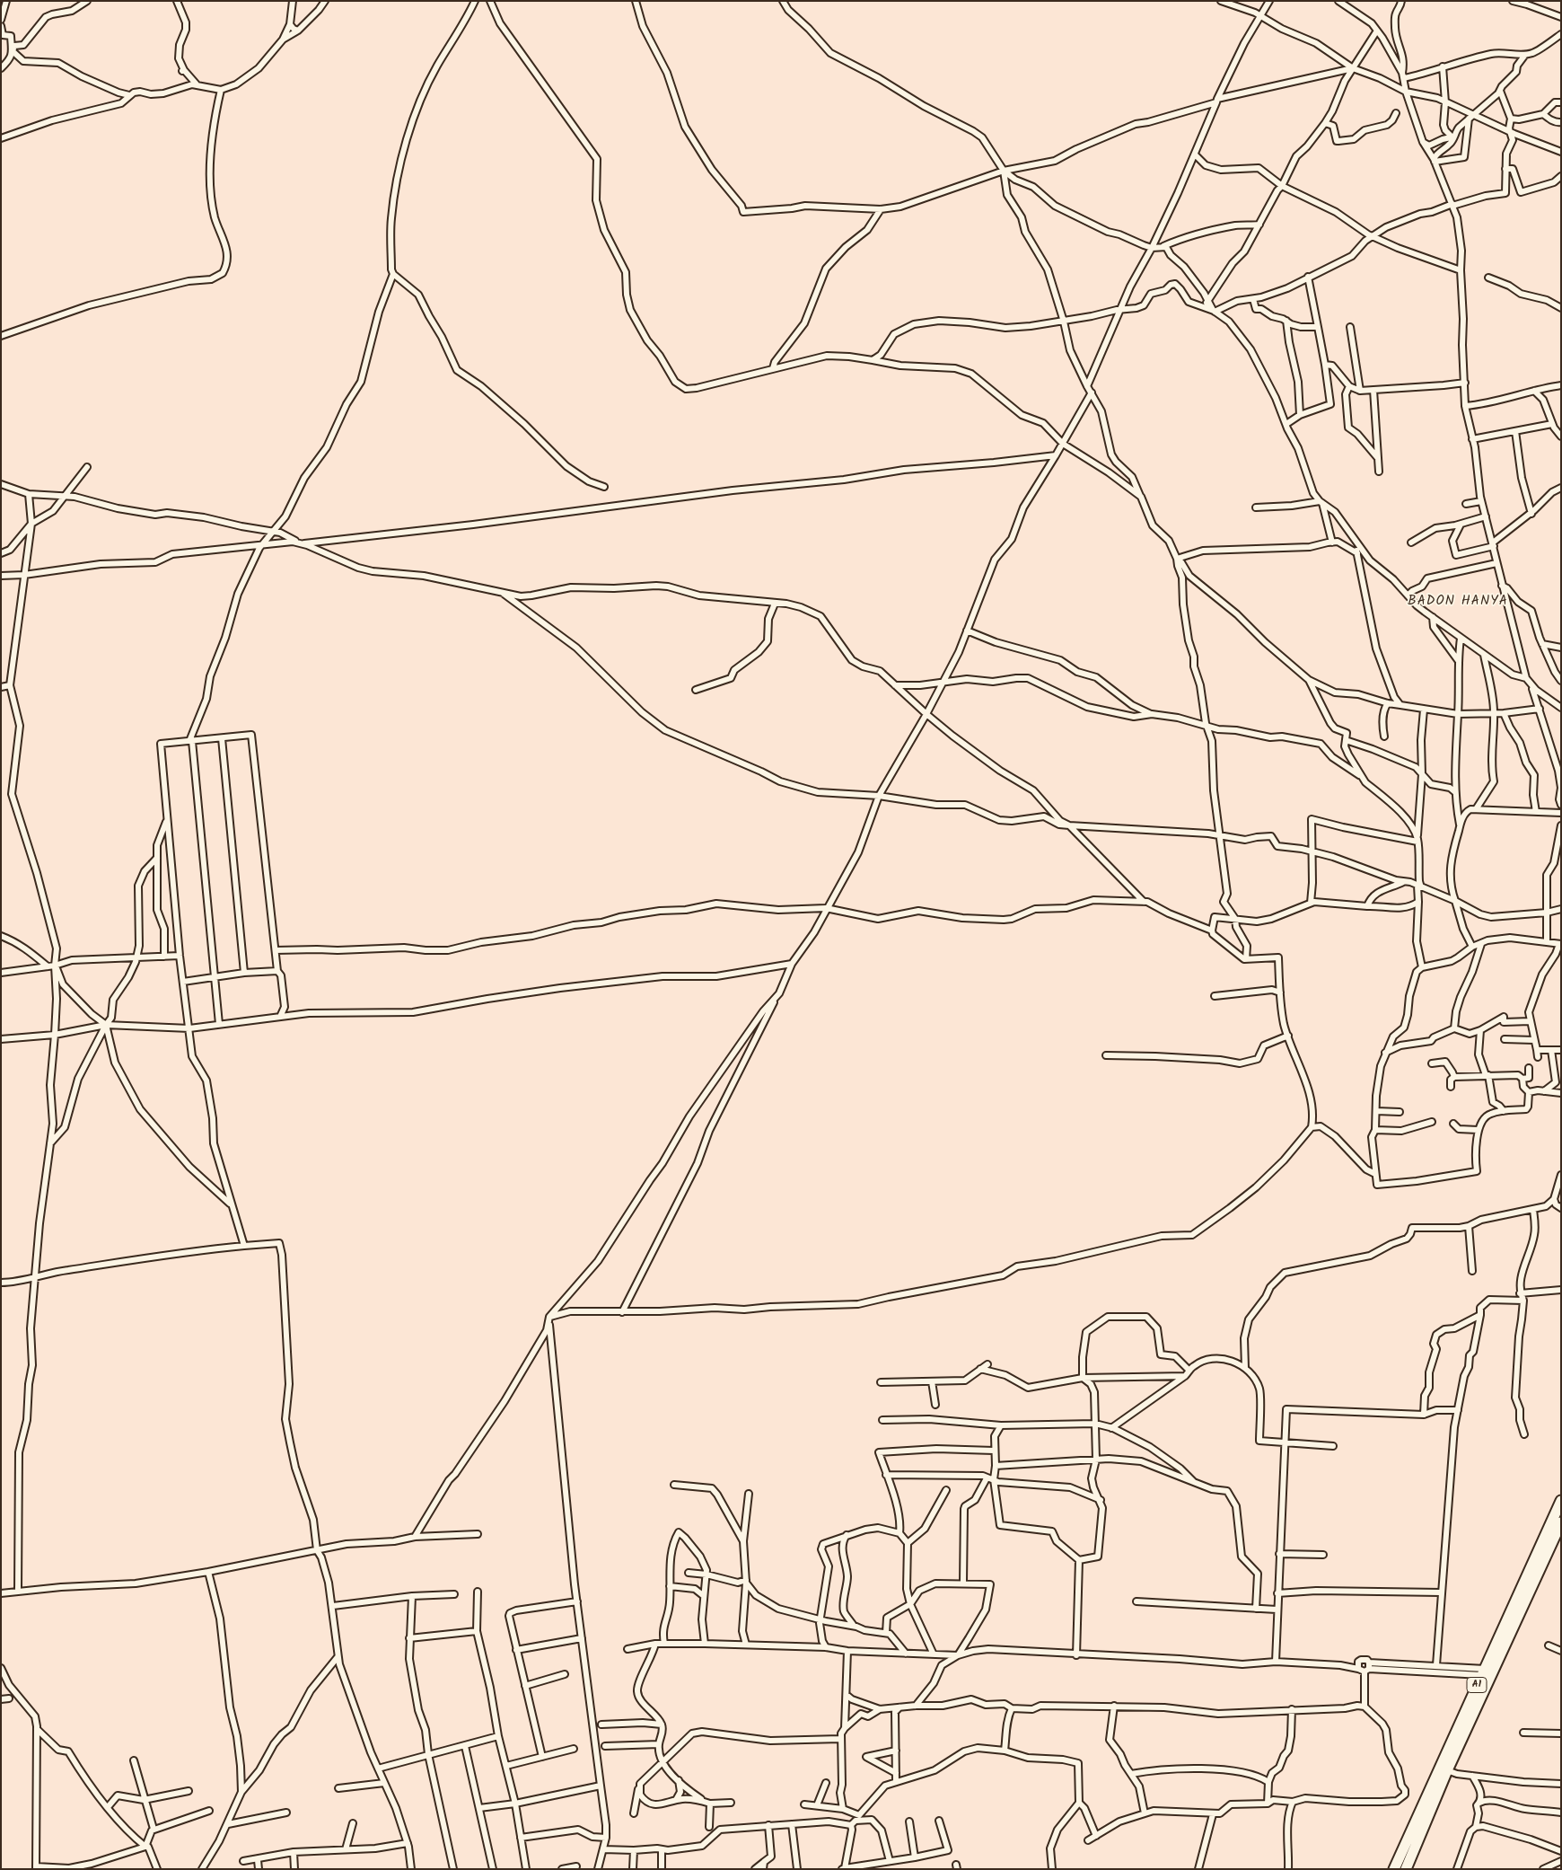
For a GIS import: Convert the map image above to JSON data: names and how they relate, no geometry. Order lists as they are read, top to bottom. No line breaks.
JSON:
{"streets":{"highway":["A1"]},"districts":["BADON HANYA"]}
